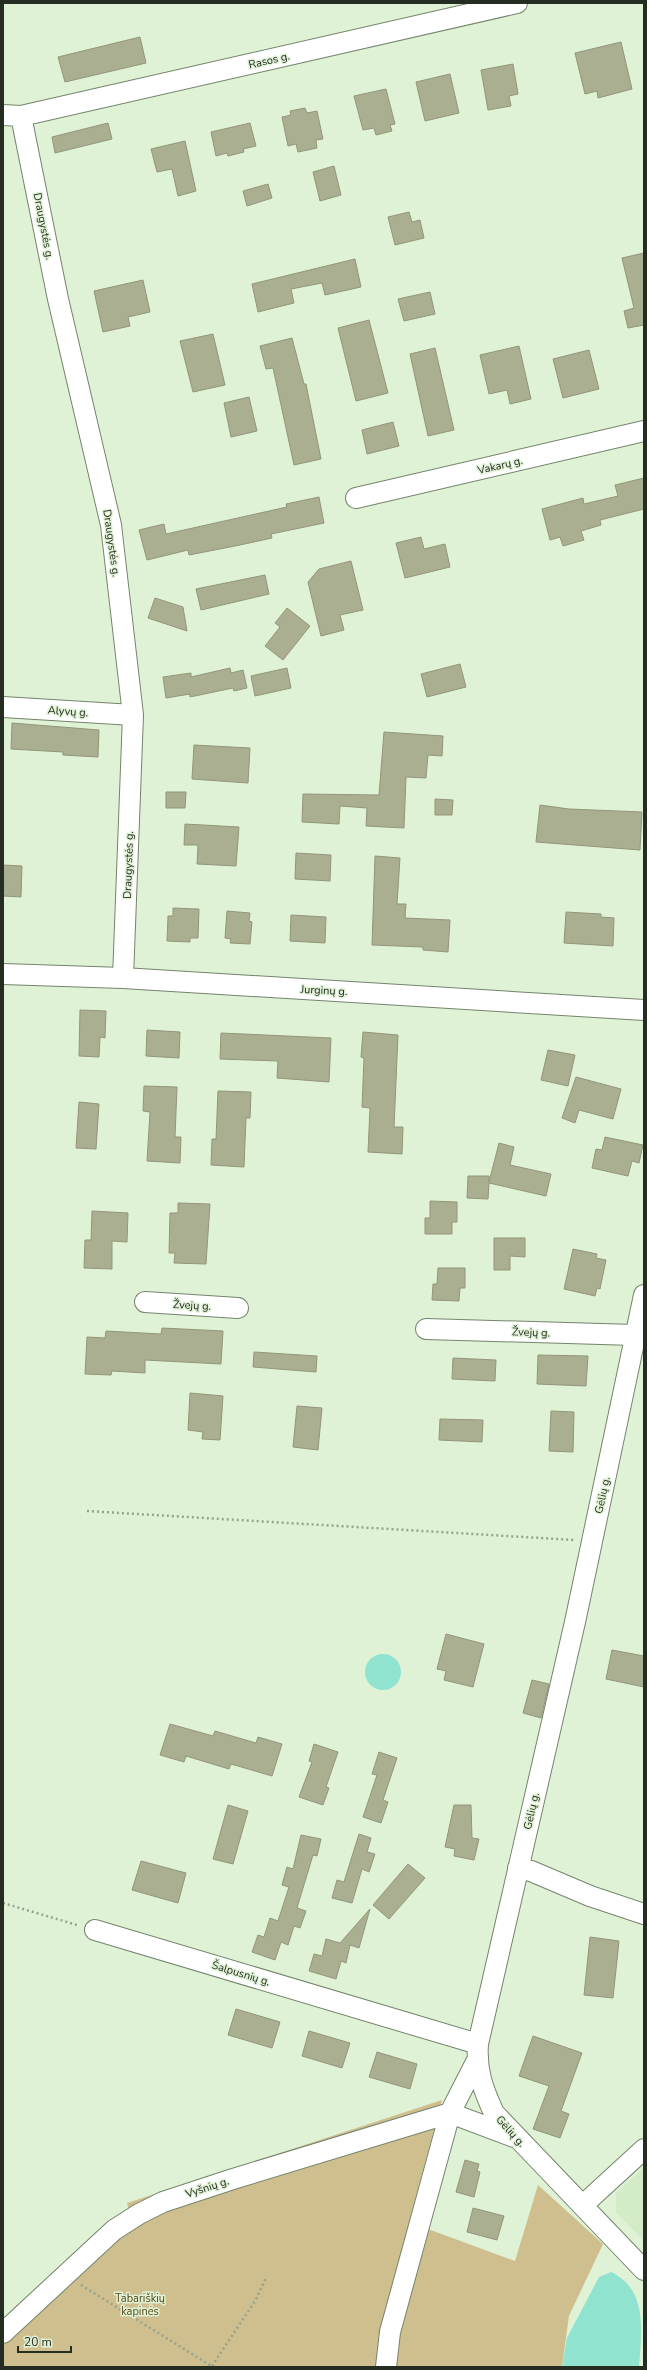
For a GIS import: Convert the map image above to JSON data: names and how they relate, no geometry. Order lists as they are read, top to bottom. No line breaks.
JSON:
{"streets":{"street":["Rasos g.","Draugystės g.","Vakarų g.","Alyvų g.","Jurginų g.","Žvejų g.","Gėlių g.","Šalpusnių g.","Vyšnių g."]},"crossings":[["Rasos g.","Draugystės g."],["Draugystės g.","Alyvų g."],["Draugystės g.","Jurginų g."],["Žvejų g.","Gėlių g."],["Gėlių g.","Šalpusnių g."]],"parks":["Tabariškių kapinės"],"scale_bar":"20 m"}
